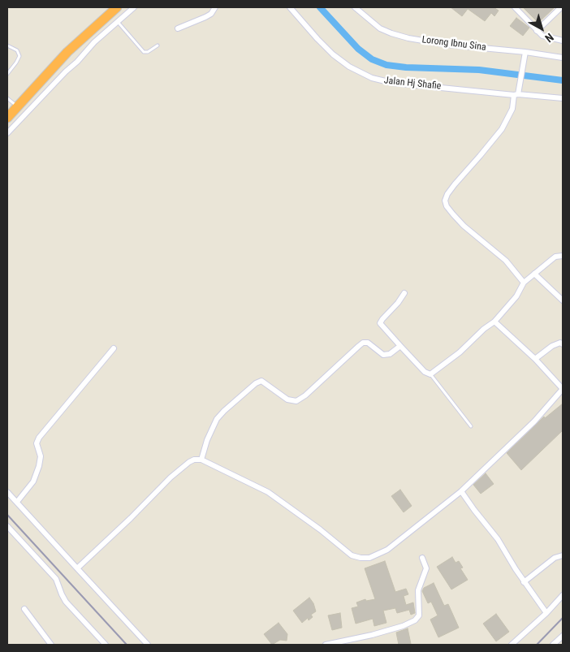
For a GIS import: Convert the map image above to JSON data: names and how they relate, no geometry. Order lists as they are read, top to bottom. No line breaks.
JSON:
{"streets":{"street":["Lorong Ibnu Sina","Jalan Hj Shafie"]},"north":"bottom right"}
